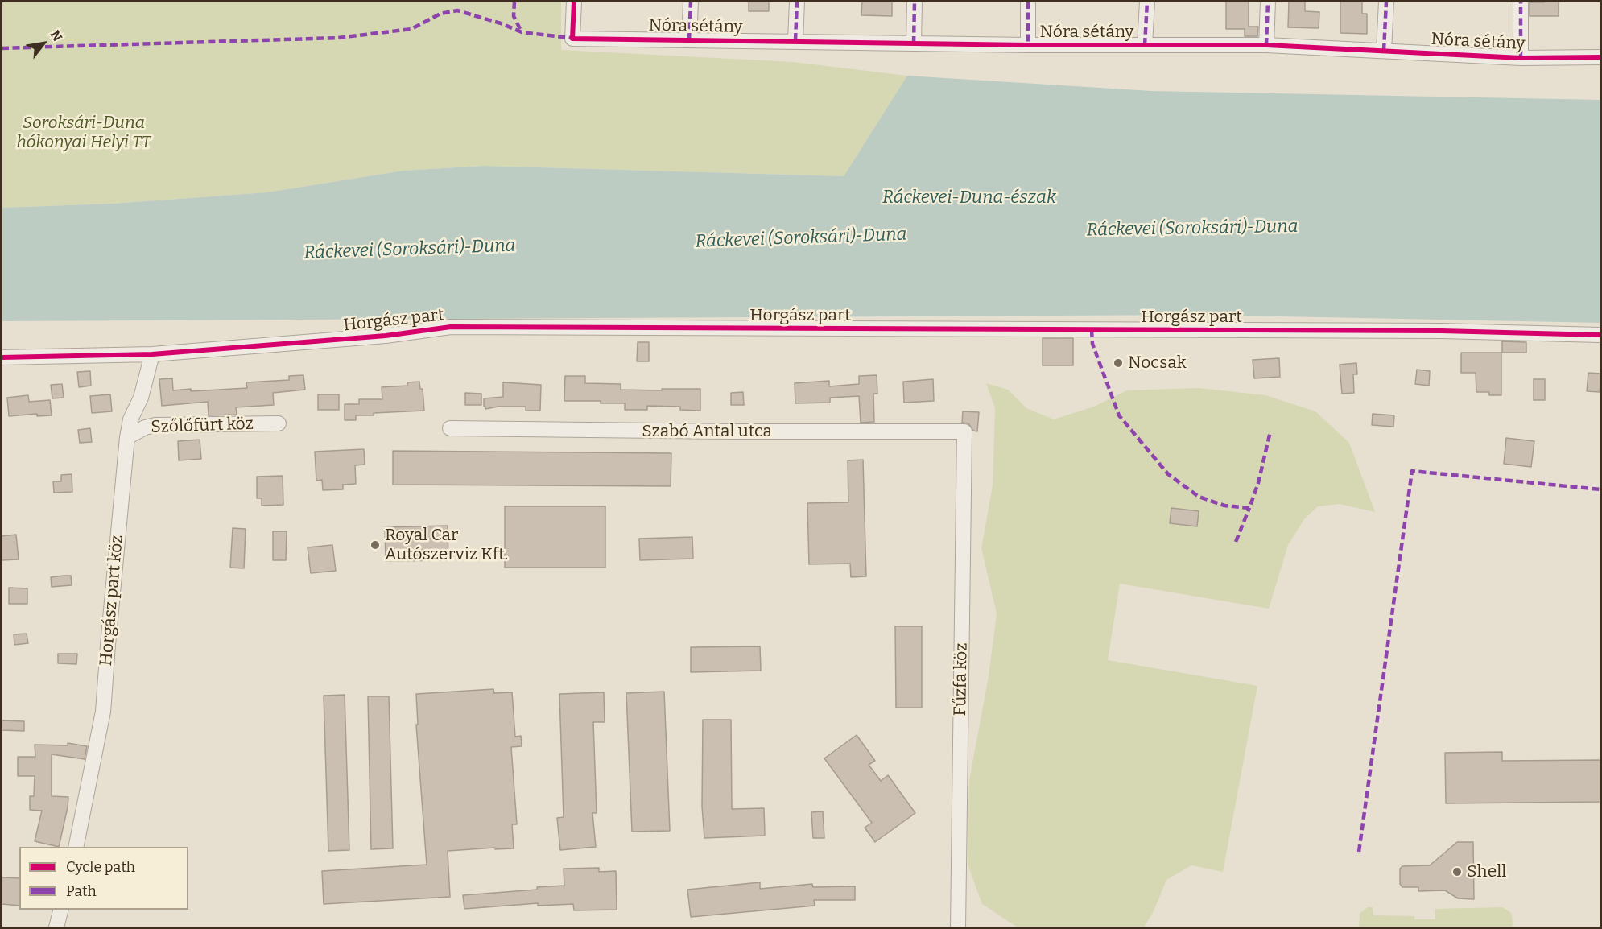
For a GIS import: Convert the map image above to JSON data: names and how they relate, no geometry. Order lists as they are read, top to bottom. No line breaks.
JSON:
{"streets":{"street":["Nóra sétány","Horgász part","Szőlőfürt köz","Szabó Antal utca","Horgász part köz","Fűzfa köz"]},"crossings":[["Horgász part","Horgász part köz"],["Szőlőfürt köz","Horgász part köz"],["Szabó Antal utca","Fűzfa köz"]],"water":["Ráckevei-Duna-észak","Ráckevei (Soroksári)-Duna"],"parks":["Soroksári-Duna hókonyai Helyi TT"],"places":["Nocsak","Royal Car Autószerviz Kft.","Shell"],"legend":["Cycle path","Path"],"north":"top right"}
